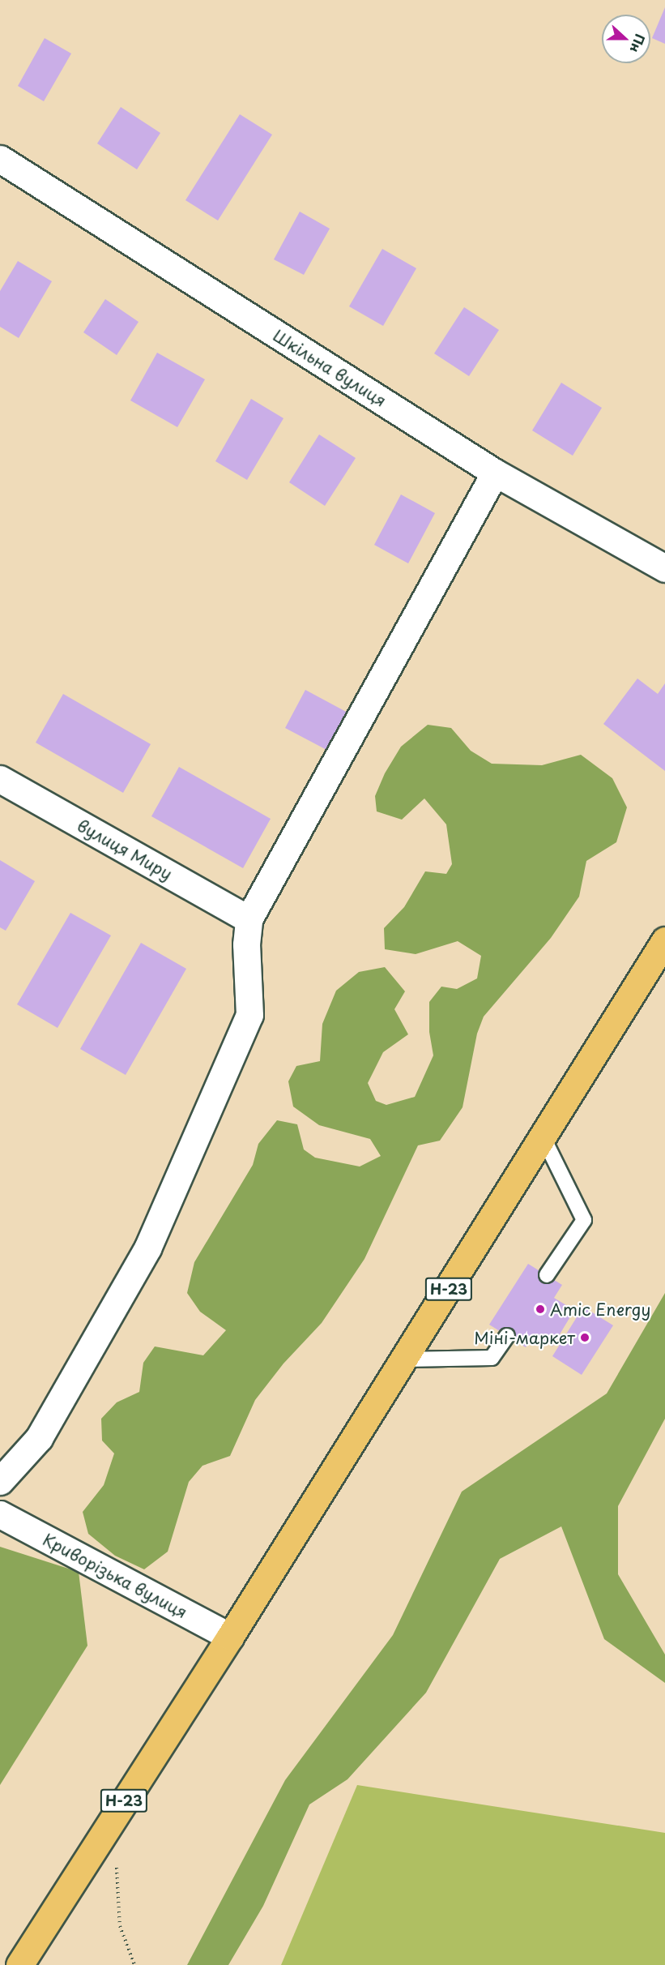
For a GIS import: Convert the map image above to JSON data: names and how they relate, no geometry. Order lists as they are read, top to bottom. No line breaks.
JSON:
{"streets":{"main road":["Н-23"],"street":["Шкільна вулиця","вулиця Миру","Криворізька вулиця"]},"crossings":[["Н-23","Криворізька вулиця"]],"places":["Amic Energy","Міні-маркет"],"north":"right"}
